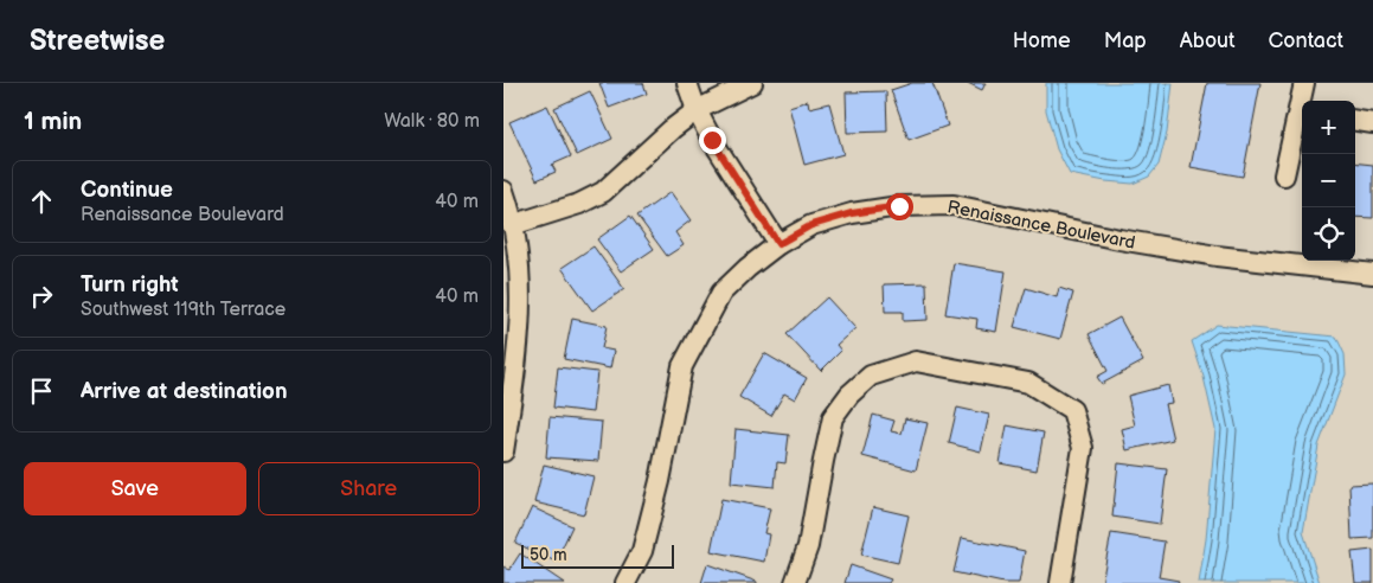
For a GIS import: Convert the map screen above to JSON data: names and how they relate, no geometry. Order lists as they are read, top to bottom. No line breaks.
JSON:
{"streets":{"street":["Renaissance Boulevard"]},"scale_bar":"50 m","page":{"header":"Streetwise","nav":["Home","Map","About","Contact"],"heading":["1 min","Walk · 80 m"],"map_buttons":["+","−"],"list":[["Continue","Renaissance Boulevard","40 m"],["Turn right","Southwest 119th Terrace","40 m"],"Arrive at destination"],"buttons":["Save","Share"],"scale":"50 m"}}
